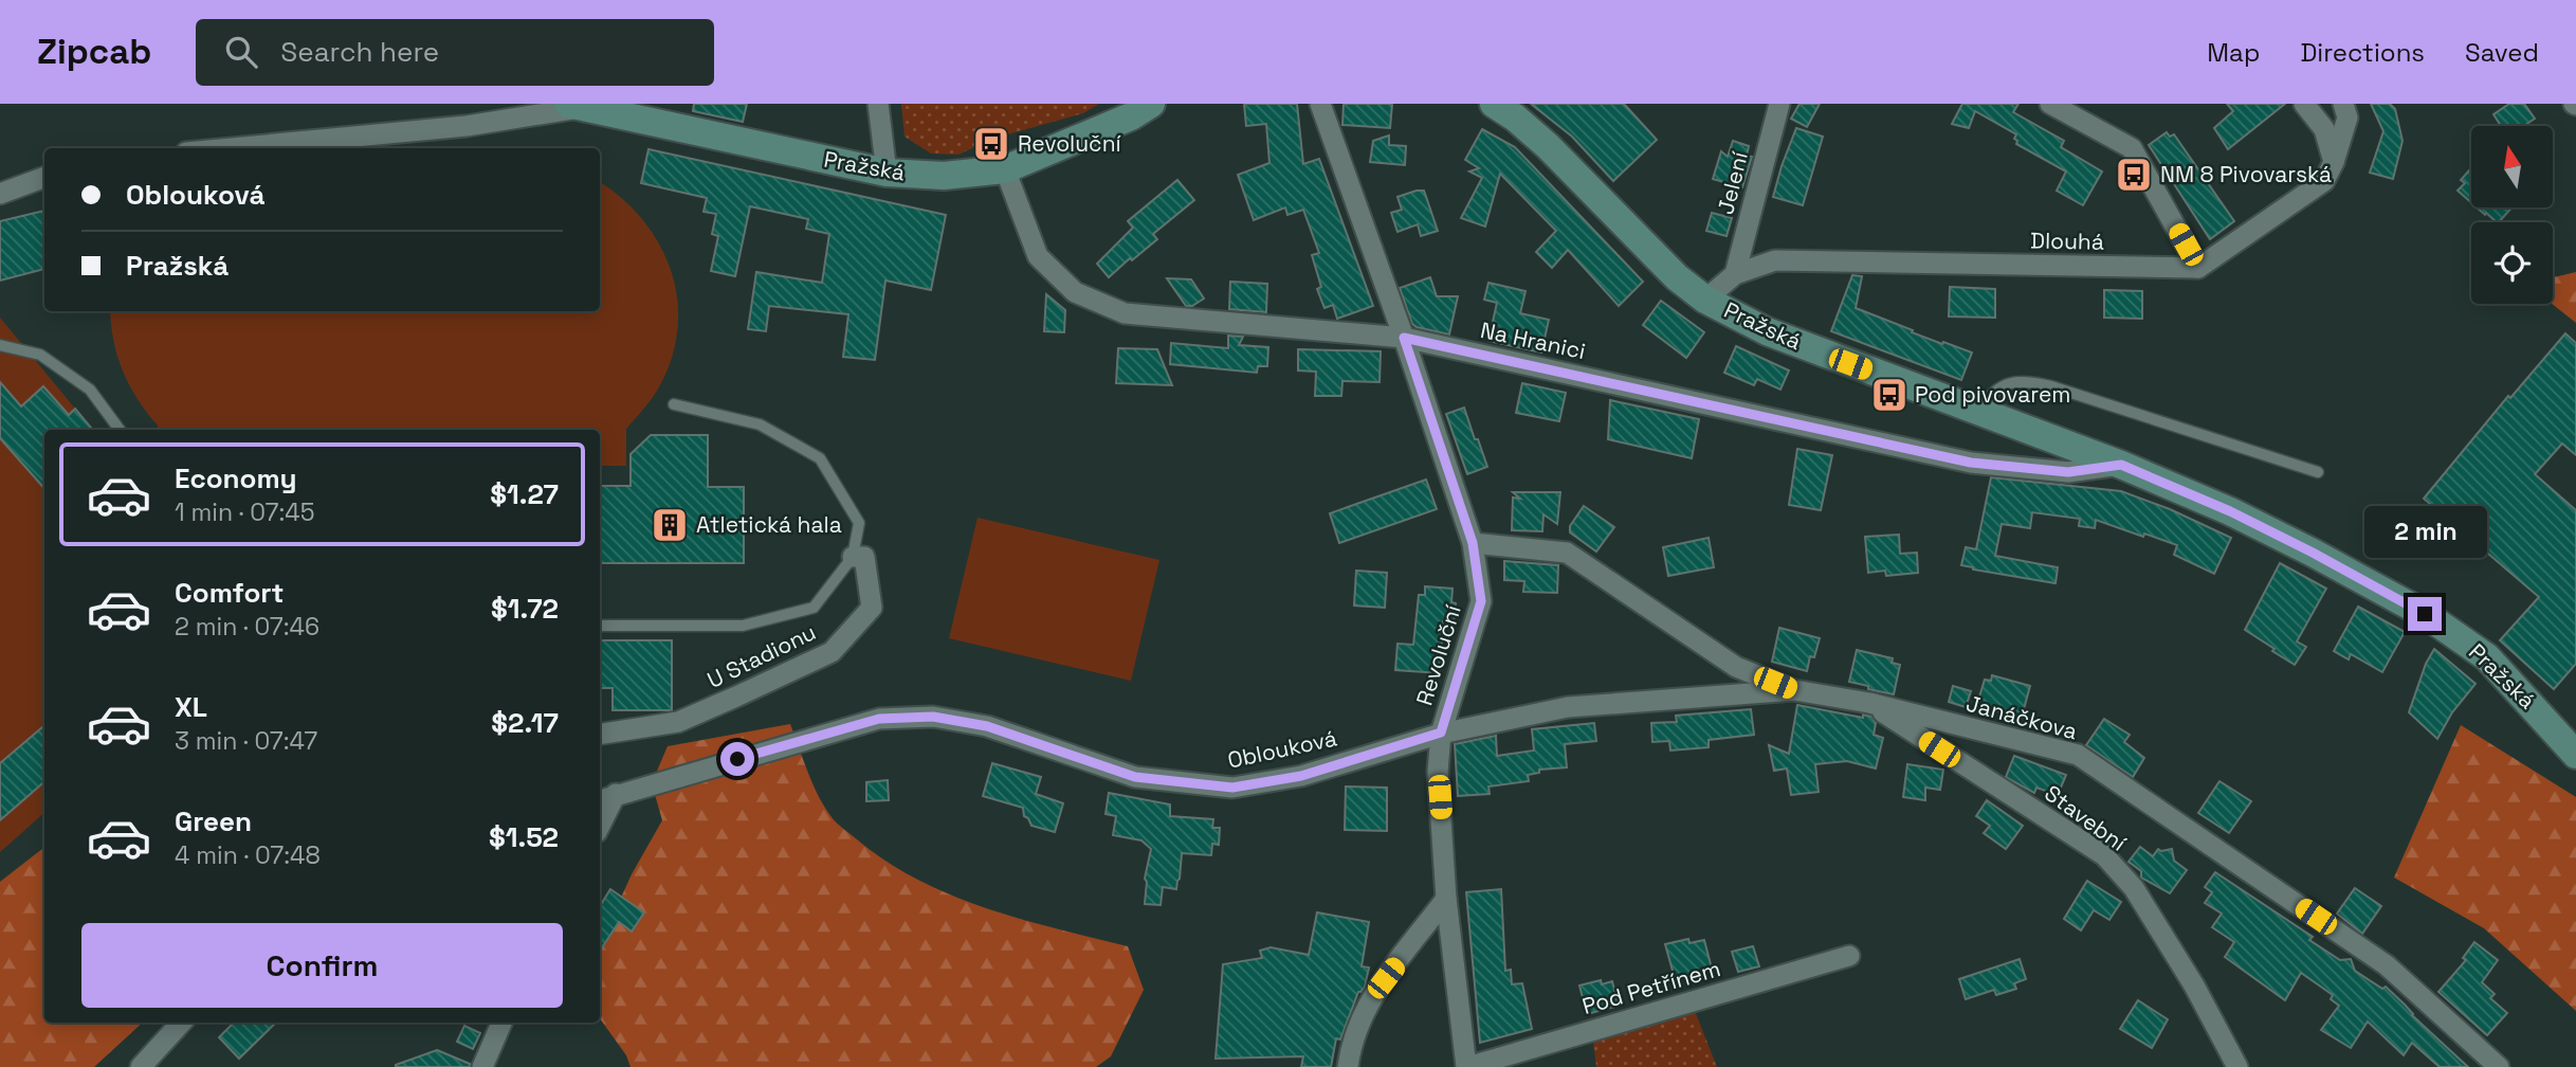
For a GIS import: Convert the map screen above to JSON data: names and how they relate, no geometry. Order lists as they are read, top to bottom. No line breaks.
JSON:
{"streets":{"main road":["Pražská"],"street":["Jelení","Dlouhá","Na Hranici","Revoluční","U Stadionu","Janáčkova","Oblouková","Stavební","Pod Petřínem"]},"crossings":[["Pražská","Dlouhá"],["Pražská","Na Hranici"],["Jelení","Dlouhá"],["Na Hranici","Revoluční"],["Revoluční","Janáčkova"],["Revoluční","Oblouková"],["Revoluční","Pod Petřínem"],["Janáčkova","Oblouková"],["Janáčkova","Stavební"]],"places":{"bus stop":["Revoluční","NM 8 Pivovarská","Pod pivovarem"],"building":["Atletická hala"]},"north":"top","page":{"header":"Zipcab","search":"Search here","nav":["Map","Directions","Saved"],"banner":["Oblouková","Pražská"],"list":[{"name":"Economy","note":"1 min · 07:45","value":"$1.27"},{"name":"Comfort","note":"2 min · 07:46","value":"$1.72"},{"name":"XL","note":"3 min · 07:47","value":"$2.17"},{"name":"Green","note":"4 min · 07:48","value":"$1.52"}],"bubble":"2 min","buttons":"Confirm"}}
